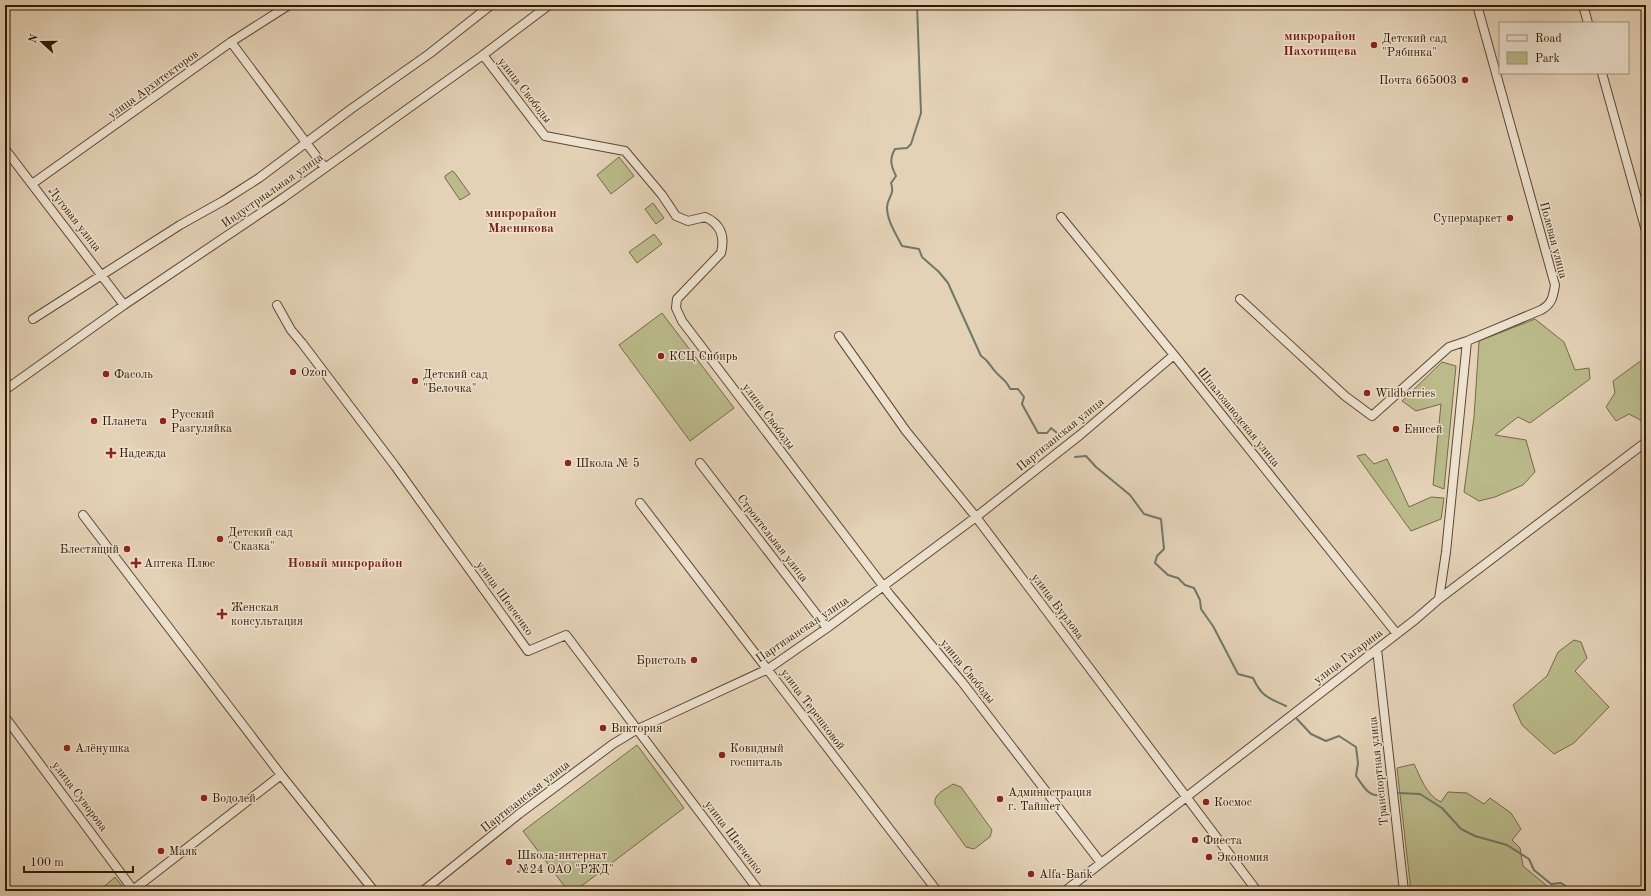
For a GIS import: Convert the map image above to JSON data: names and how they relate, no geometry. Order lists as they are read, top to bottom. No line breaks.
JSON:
{"streets":{"street":["улица Архитекторов","улица Свободы","Индустриальная улица","Луговая улица","Полевая улица","Шпалозаводская улица","Партизанская улица","Строительная улица","улица Шевченко","улица Бурлова","улица Гагарина","улица Терешковой","Транспортная улица","улица Суворова"]},"crossings":[["улица Архитекторов","Луговая улица"],["улица Свободы","Индустриальная улица"],["улица Свободы","Партизанская улица"],["улица Свободы","улица Гагарина"],["Индустриальная улица","Луговая улица"],["Шпалозаводская улица","Партизанская улица"],["Шпалозаводская улица","улица Гагарина"],["Партизанская улица","Строительная улица"],["Партизанская улица","улица Шевченко"],["Партизанская улица","улица Бурлова"],["Партизанская улица","улица Терешковой"],["улица Бурлова","улица Гагарина"],["улица Гагарина","Транспортная улица"]],"districts":["микрорайон Пахотищева","микрорайон Мясникова","Новый микрорайон"],"places":{"other":["Детский сад \"Рябинка\"","Почта 665003","Супермаркет","КСЦ Сибирь","Ozon","Фасоль","Детский сад \"Белочка\"","Wildberries","Планета","Русский Разгуляйка","Енисей","Школа № 5","Детский сад \"Сказка\"","Блестящий","Бристоль","Виктория","Алёнушка","Ковидный госпиталь","Водолей","Администрация г. Тайшет","Космос","Фиеста","Маяк","Экономия","Школа-интернат №24 ОАО \"РЖД\"","Alfa-Bank"],"health":["Надежда","Аптека Плюс","Женская консультация"]},"legend":["Road","Park"],"scale_bar":"100 m","north":"left"}
